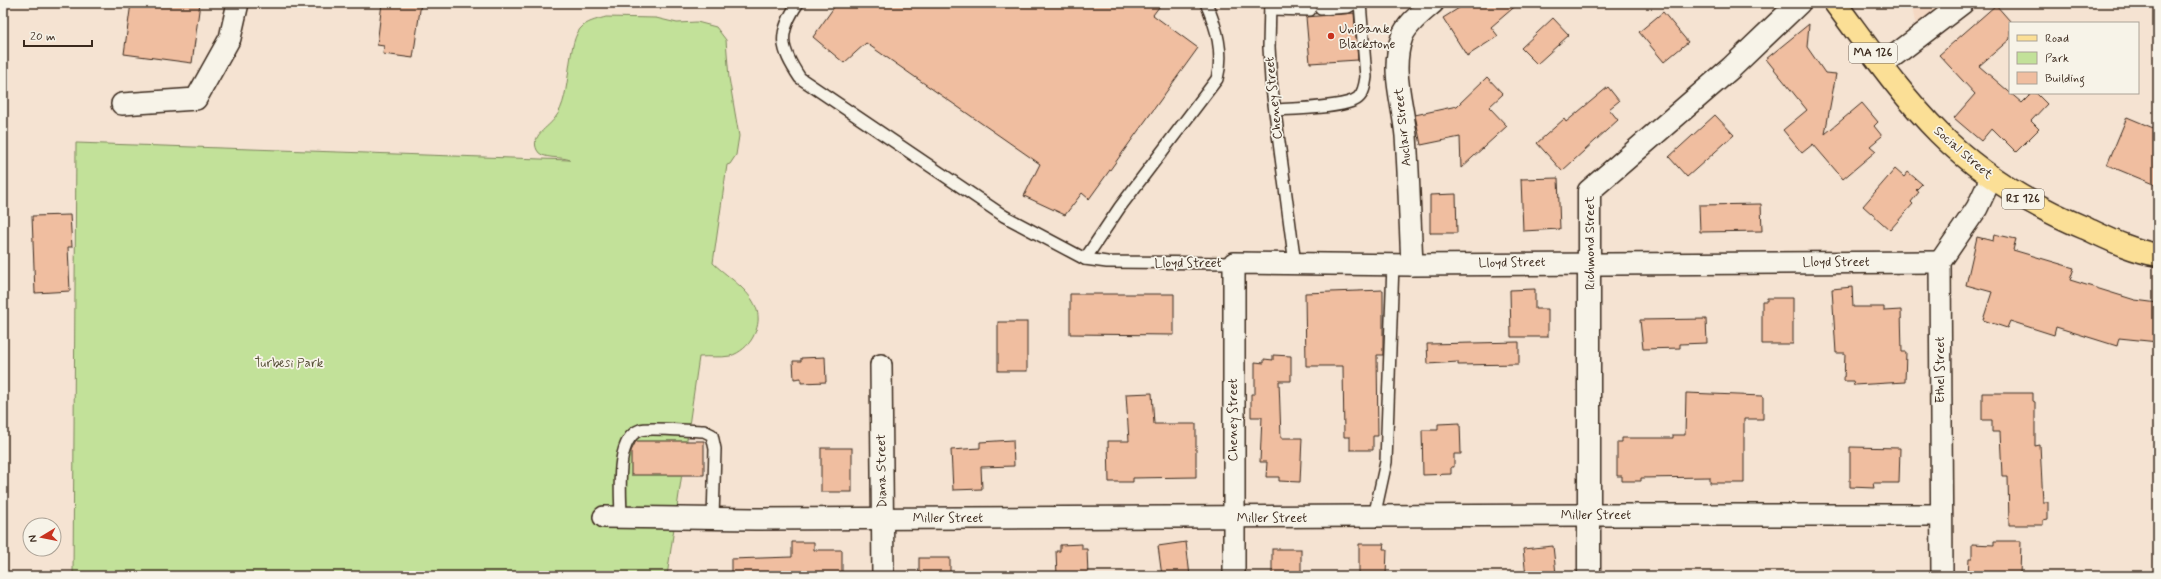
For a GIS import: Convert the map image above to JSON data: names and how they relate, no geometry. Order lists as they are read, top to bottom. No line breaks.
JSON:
{"streets":{"main road":["MA 126","Social Street","RI 126"],"street":["Cheney Street","Auclair Street","Richmond Street","Lloyd Street","Ethel Street","Diana Street","Miller Street"]},"crossings":[["Cheney Street","Lloyd Street"],["Cheney Street","Miller Street"],["Auclair Street","Lloyd Street"],["Richmond Street","Lloyd Street"],["Richmond Street","Miller Street"],["Lloyd Street","Ethel Street"],["Ethel Street","Miller Street"],["Diana Street","Miller Street"]],"parks":["Turbesi Park"],"places":["UniBank Blackstone"],"legend":["Road","Park","Building"],"scale_bar":"20 m","north":"left"}
